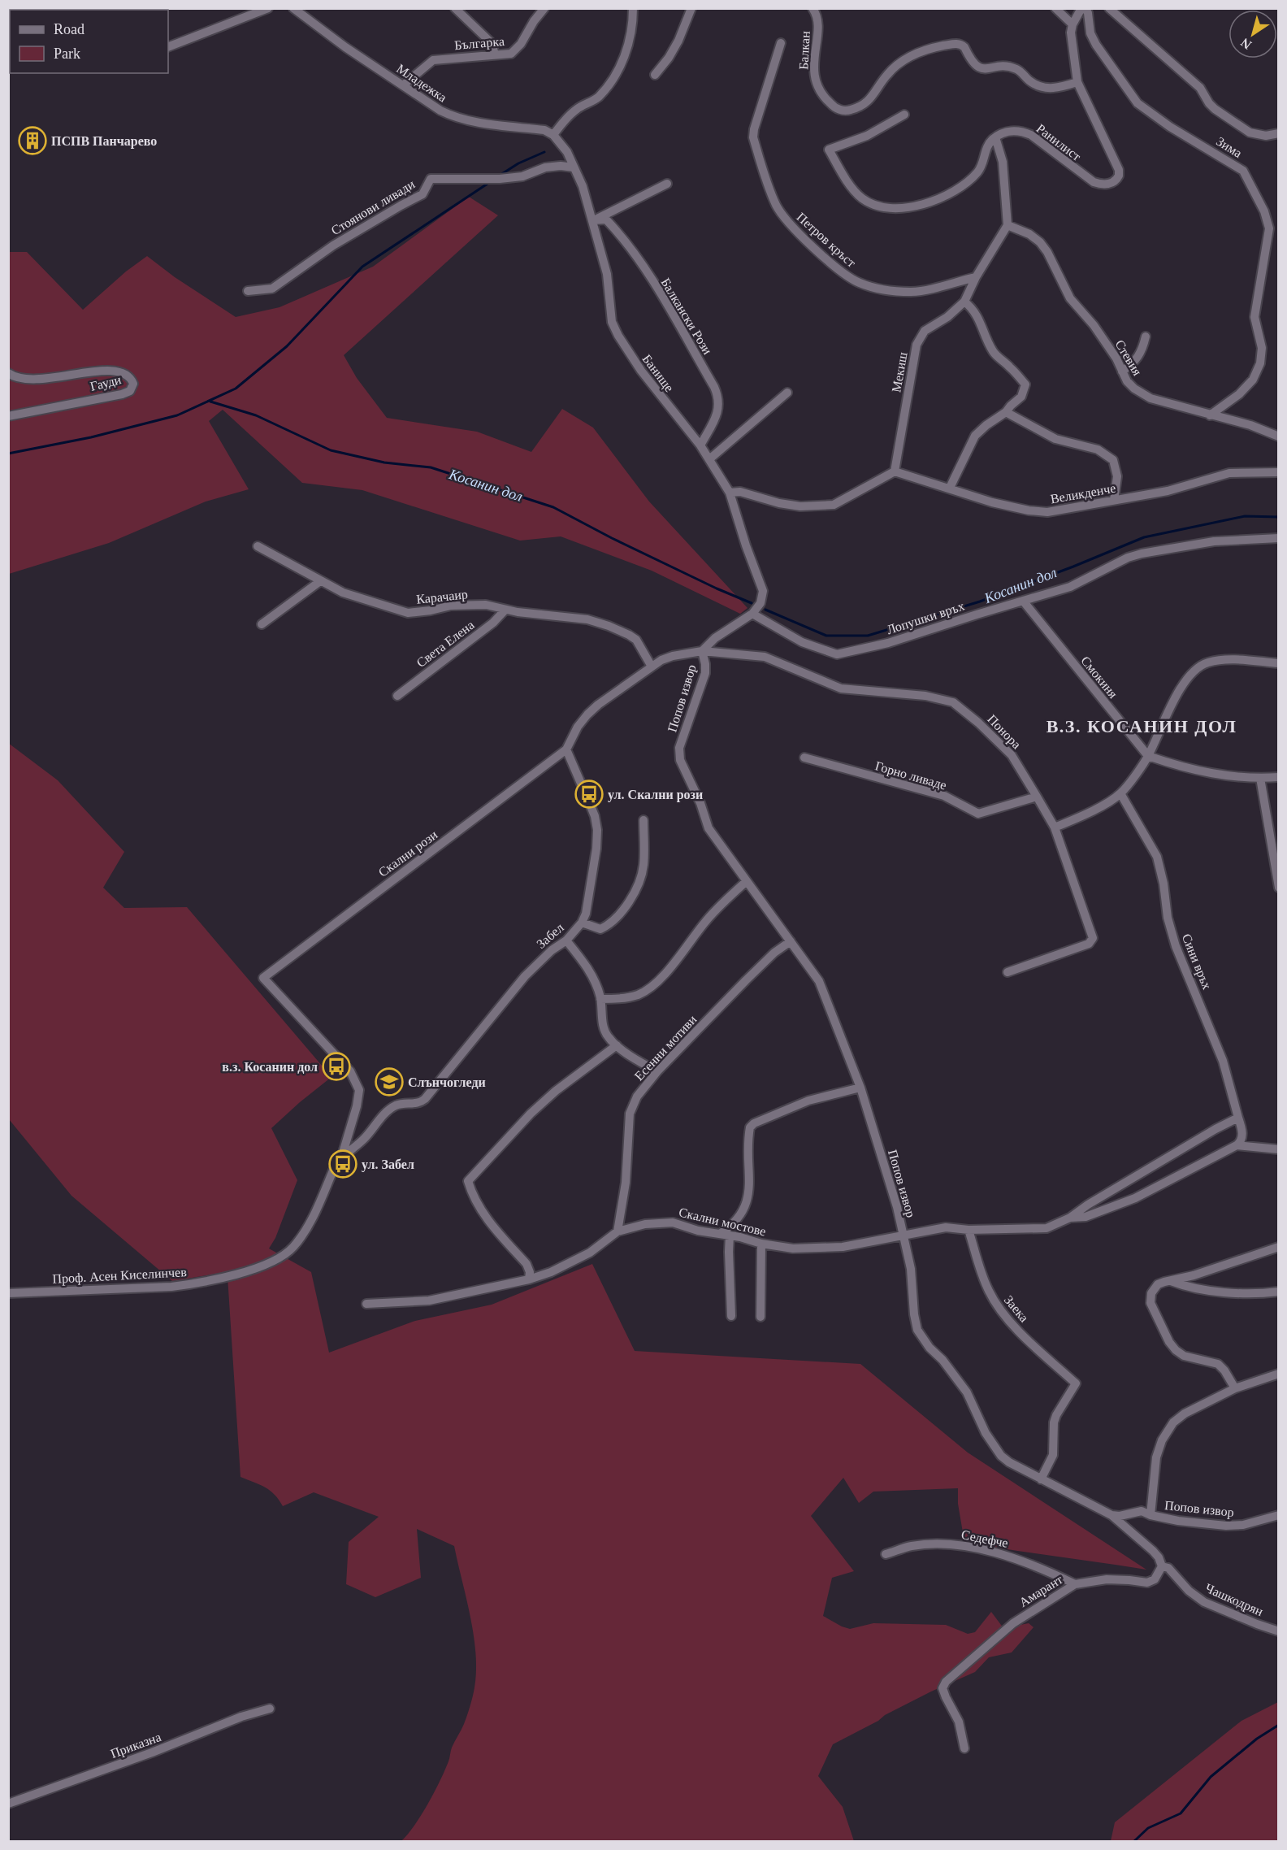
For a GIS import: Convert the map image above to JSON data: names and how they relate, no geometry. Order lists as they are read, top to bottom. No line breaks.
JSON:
{"streets":{"street":["Българка","Балкан","Младежка","Ранилист","Зима","Стоянови ливади","Петров кръст","Балкански Рози","Стевия","Мекиш","Банище","Гауди","Великденче","Карачаир","Лопушки връх","Света Елена","Смокиня","Попов извор","Понора","Горно ливаде","Скални рози","Забел","Сини връх","Есенни мотиви","Скални мостове","Проф. Асен Киселинчев","Заека","Седефче","Амарант","Чашкодрян","Приказна"]},"crossings":[["Българка","Младежка"],["Балкан","Ранилист"],["Младежка","Банище"],["Зима","Стевия"],["Стоянови ливади","Банище"],["Петров кръст","Мекиш"],["Балкански Рози","Банище"],["Стевия","Мекиш"],["Мекиш","Великденче"],["Банище","Лопушки връх"],["Карачаир","Света Елена"],["Лопушки връх","Смокиня"],["Попов извор","Понора"],["Попов извор","Есенни мотиви"],["Попов извор","Скални мостове"],["Попов извор","Заека"],["Понора","Горно ливаде"],["Скални рози","Забел"],["Забел","Проф. Асен Киселинчев"],["Есенни мотиви","Скални мостове"],["Скални мостове","Заека"],["Седефче","Амарант"],["Амарант","Чашкодрян"]],"districts":["В.З. КОСАНИН ДОЛ"],"water":["Косанин дол"],"places":{"building":["ПСПВ Панчарево"],"bus stop":["ул. Скални рози","в.з. Косанин дол","ул. Забел"],"school or university":["Слънчогледи"]},"legend":["Road","Park"],"north":"bottom left"}
